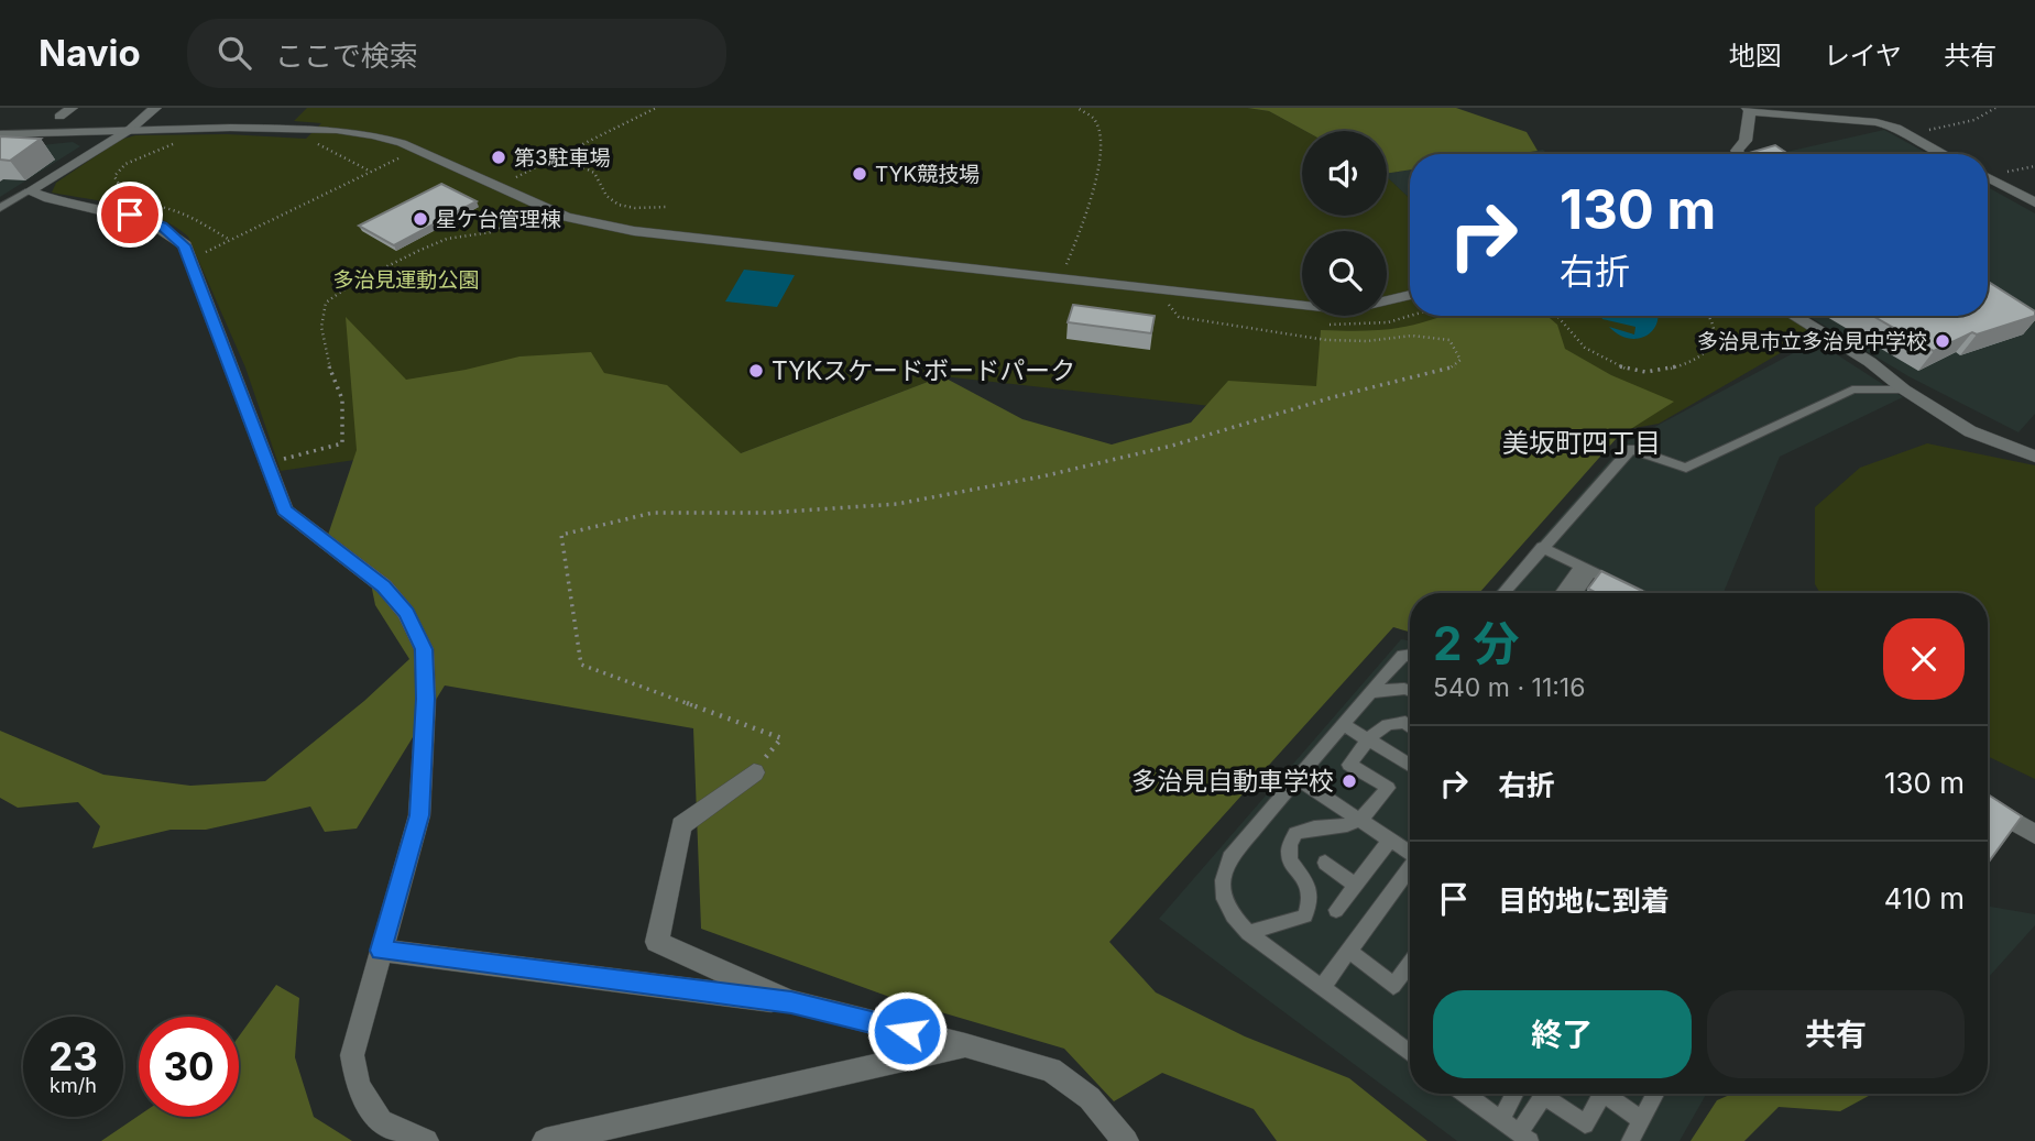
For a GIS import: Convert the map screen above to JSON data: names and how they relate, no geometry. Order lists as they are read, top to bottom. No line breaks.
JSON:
{"districts":["美坂町四丁目"],"parks":["多治見運動公園"],"places":["第3駐車場","TYK競技場","星ケ台管理棟","多治見市立多治見中学校","TYKスケードボードパーク","多治見自動車学校"],"page":{"header":"Navio","search":"ここで検索","nav":["地図","レイヤ","共有"],"turn":["130 m","右折"],"heading":["2 分","540 m · 11:16"],"list":[{"name":"右折","value":"130 m"},{"name":"目的地に到着","value":"410 m"}],"buttons":["終了","共有"],"speed":"23 km/h","limit":"30"}}
